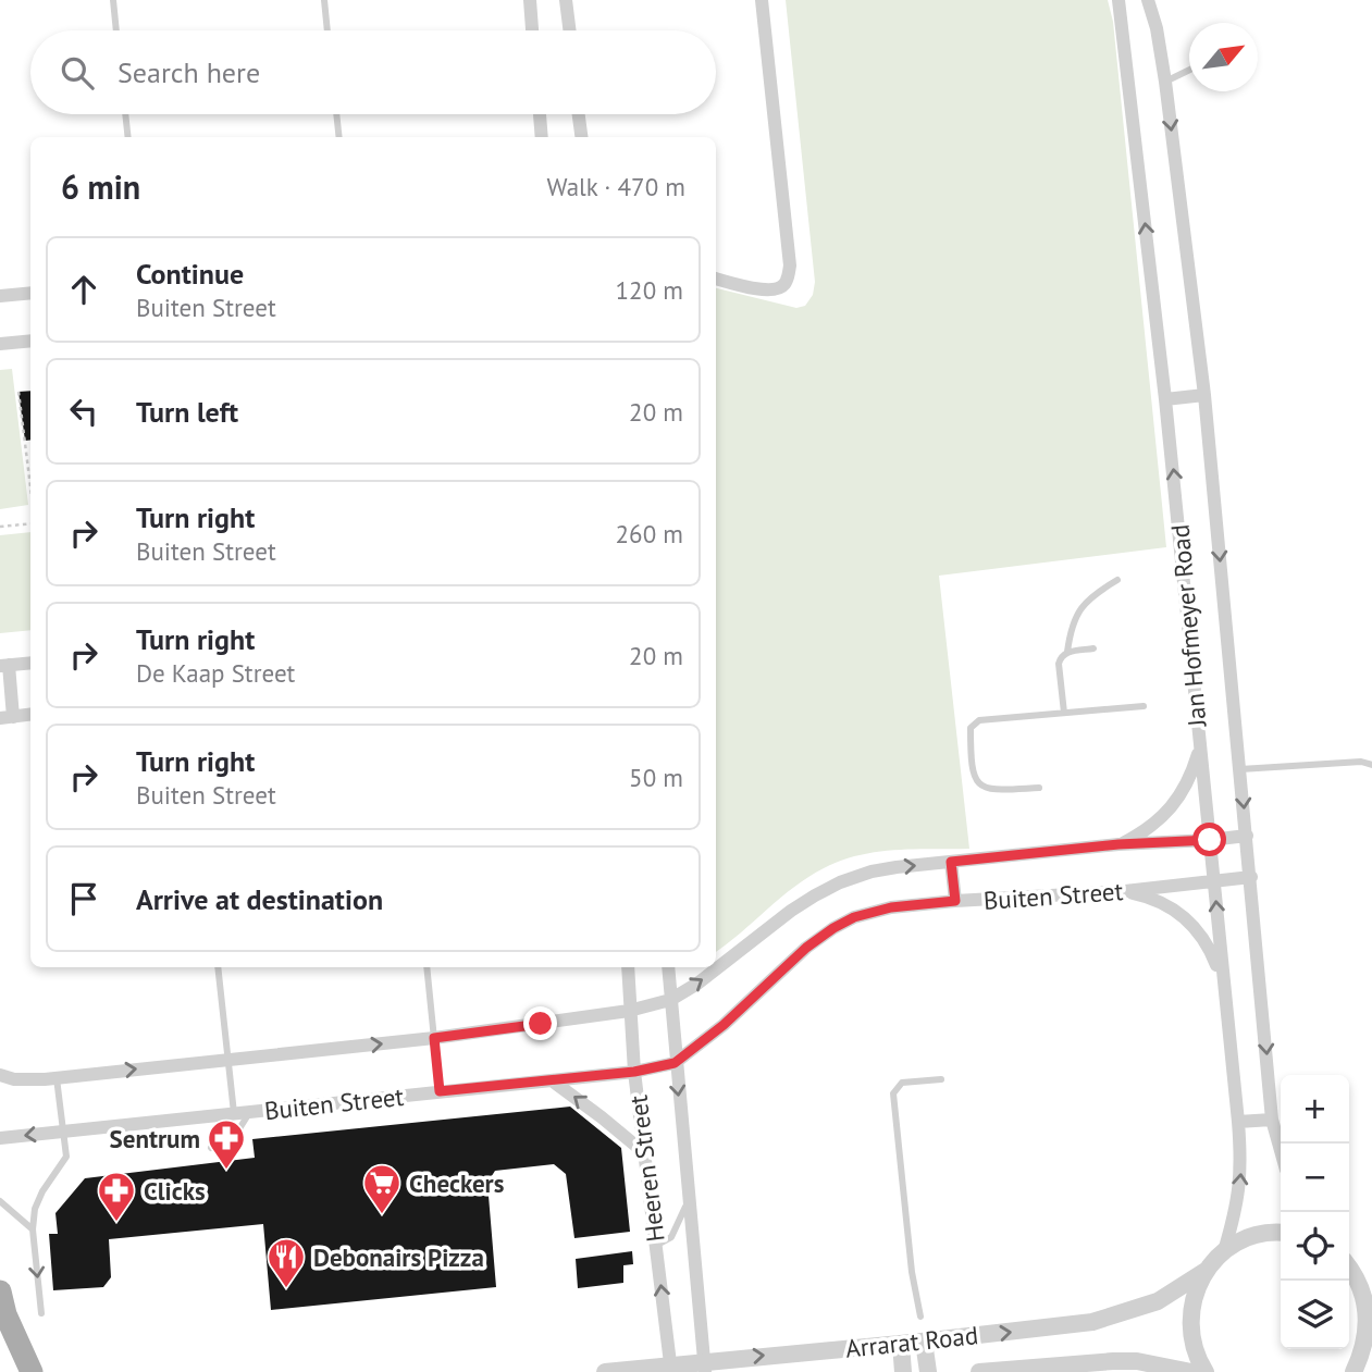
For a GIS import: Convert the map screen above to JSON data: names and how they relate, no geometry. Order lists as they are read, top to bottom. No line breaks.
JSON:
{"streets":{"street":["Jan Hofmeyer Road","Buiten Street","Heeren Street","Arrarat Road"]},"crossings":[["Jan Hofmeyer Road","Buiten Street"],["Buiten Street","Heeren Street"],["Heeren Street","Arrarat Road"]],"places":{"pharmacy":["Sentrum","Clicks"],"supermarket":["Checkers"],"restaurant":["Debonairs Pizza"]},"north":"top right","page":{"search":"Search here","heading":["6 min","Walk · 470 m"],"list":[["Continue","Buiten Street","120 m"],["Turn left","20 m"],["Turn right","Buiten Street","260 m"],["Turn right","De Kaap Street","20 m"],["Turn right","Buiten Street","50 m"],"Arrive at destination"],"map_buttons":["+","−"]}}
